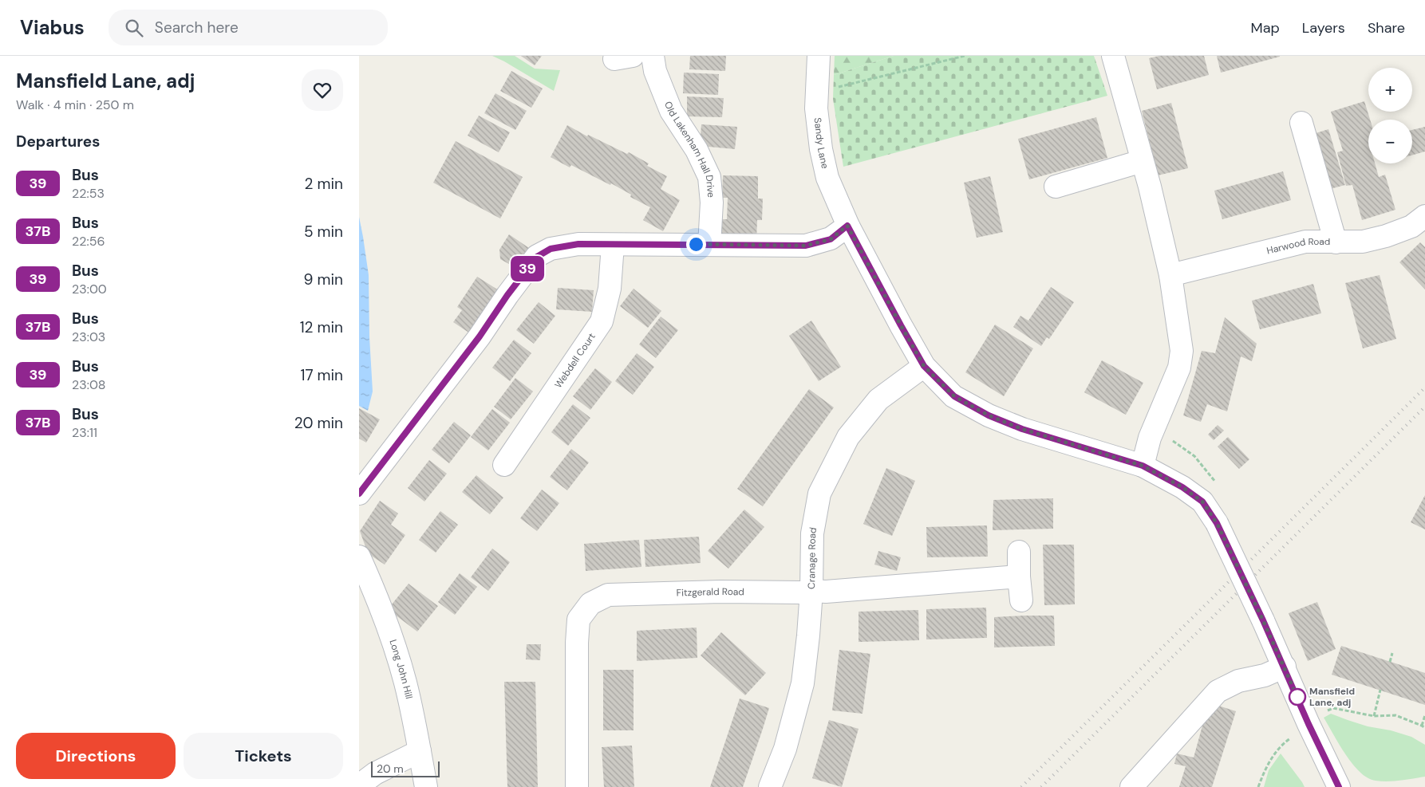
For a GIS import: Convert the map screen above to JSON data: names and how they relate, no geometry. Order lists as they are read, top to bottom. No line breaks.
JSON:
{"streets":{"street":["Sandy Lane","Old Lakenham Hall Drive","Harwood Road","Webdell Court","Cranage Road","Fitzgerald Road","Long John Hill"]},"crossings":[["Sandy Lane","Cranage Road"],["Cranage Road","Fitzgerald Road"]],"places":["Mansfield Lane, adj"],"lines":["bus line 39"],"scale_bar":"20 m","page":{"header":"Viabus","search":"Search here","nav":["Map","Layers","Share"],"heading":[["Mansfield Lane, adj","Walk · 4 min · 250 m"],"Departures"],"on_map":"39","map_buttons":["+","−"],"list":[{"mark":"39","name":"Bus","note":"22:53","value":"2 min"},{"mark":"37B","name":"Bus","note":"22:56","value":"5 min"},{"mark":"39","name":"Bus","note":"23:00","value":"9 min"},{"mark":"37B","name":"Bus","note":"23:03","value":"12 min"},{"mark":"39","name":"Bus","note":"23:08","value":"17 min"},{"mark":"37B","name":"Bus","note":"23:11","value":"20 min"}],"buttons":["Directions","Tickets"],"scale":"20 m"}}
